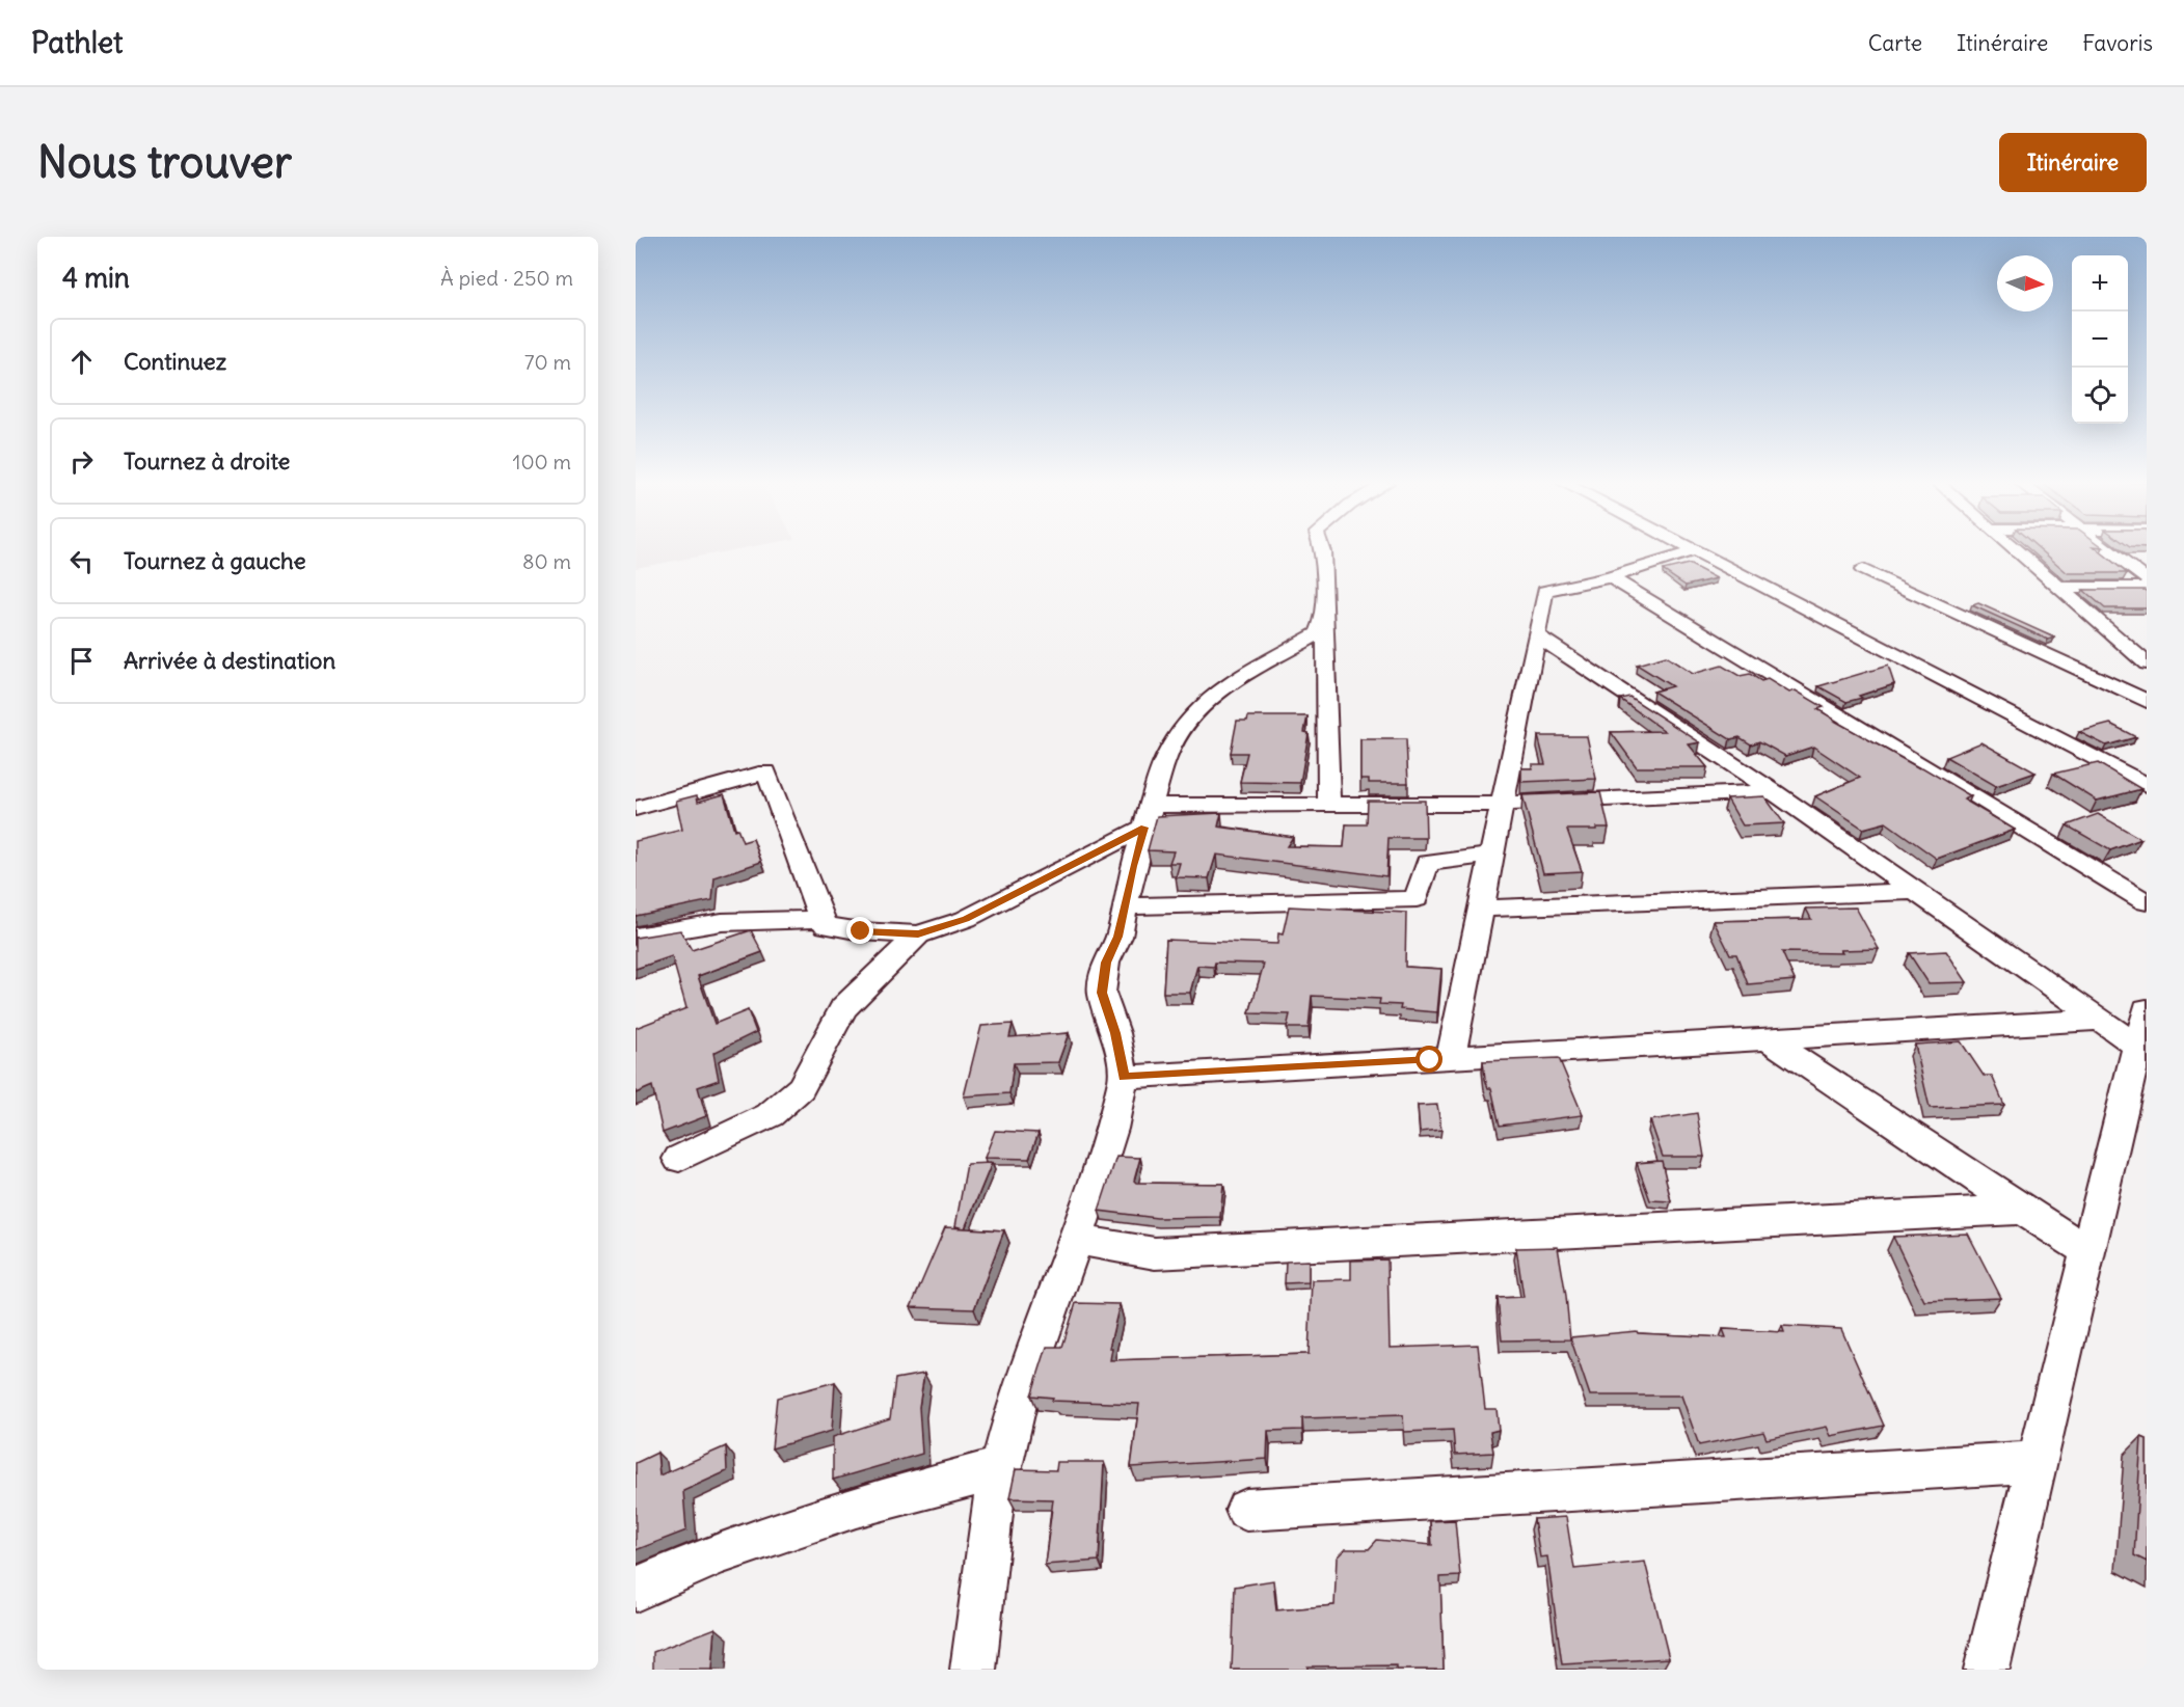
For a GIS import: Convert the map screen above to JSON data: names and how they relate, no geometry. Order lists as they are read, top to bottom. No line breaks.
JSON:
{"north":"right","page":{"header":"Pathlet","nav":["Carte","Itinéraire","Favoris"],"buttons":"Itinéraire","title":"Nous trouver","heading":["4 min","À pied · 250 m"],"map_buttons":["+","−"],"list":[["Continuez","70 m"],["Tournez à droite","100 m"],["Tournez à gauche","80 m"],"Arrivée à destination"]}}
